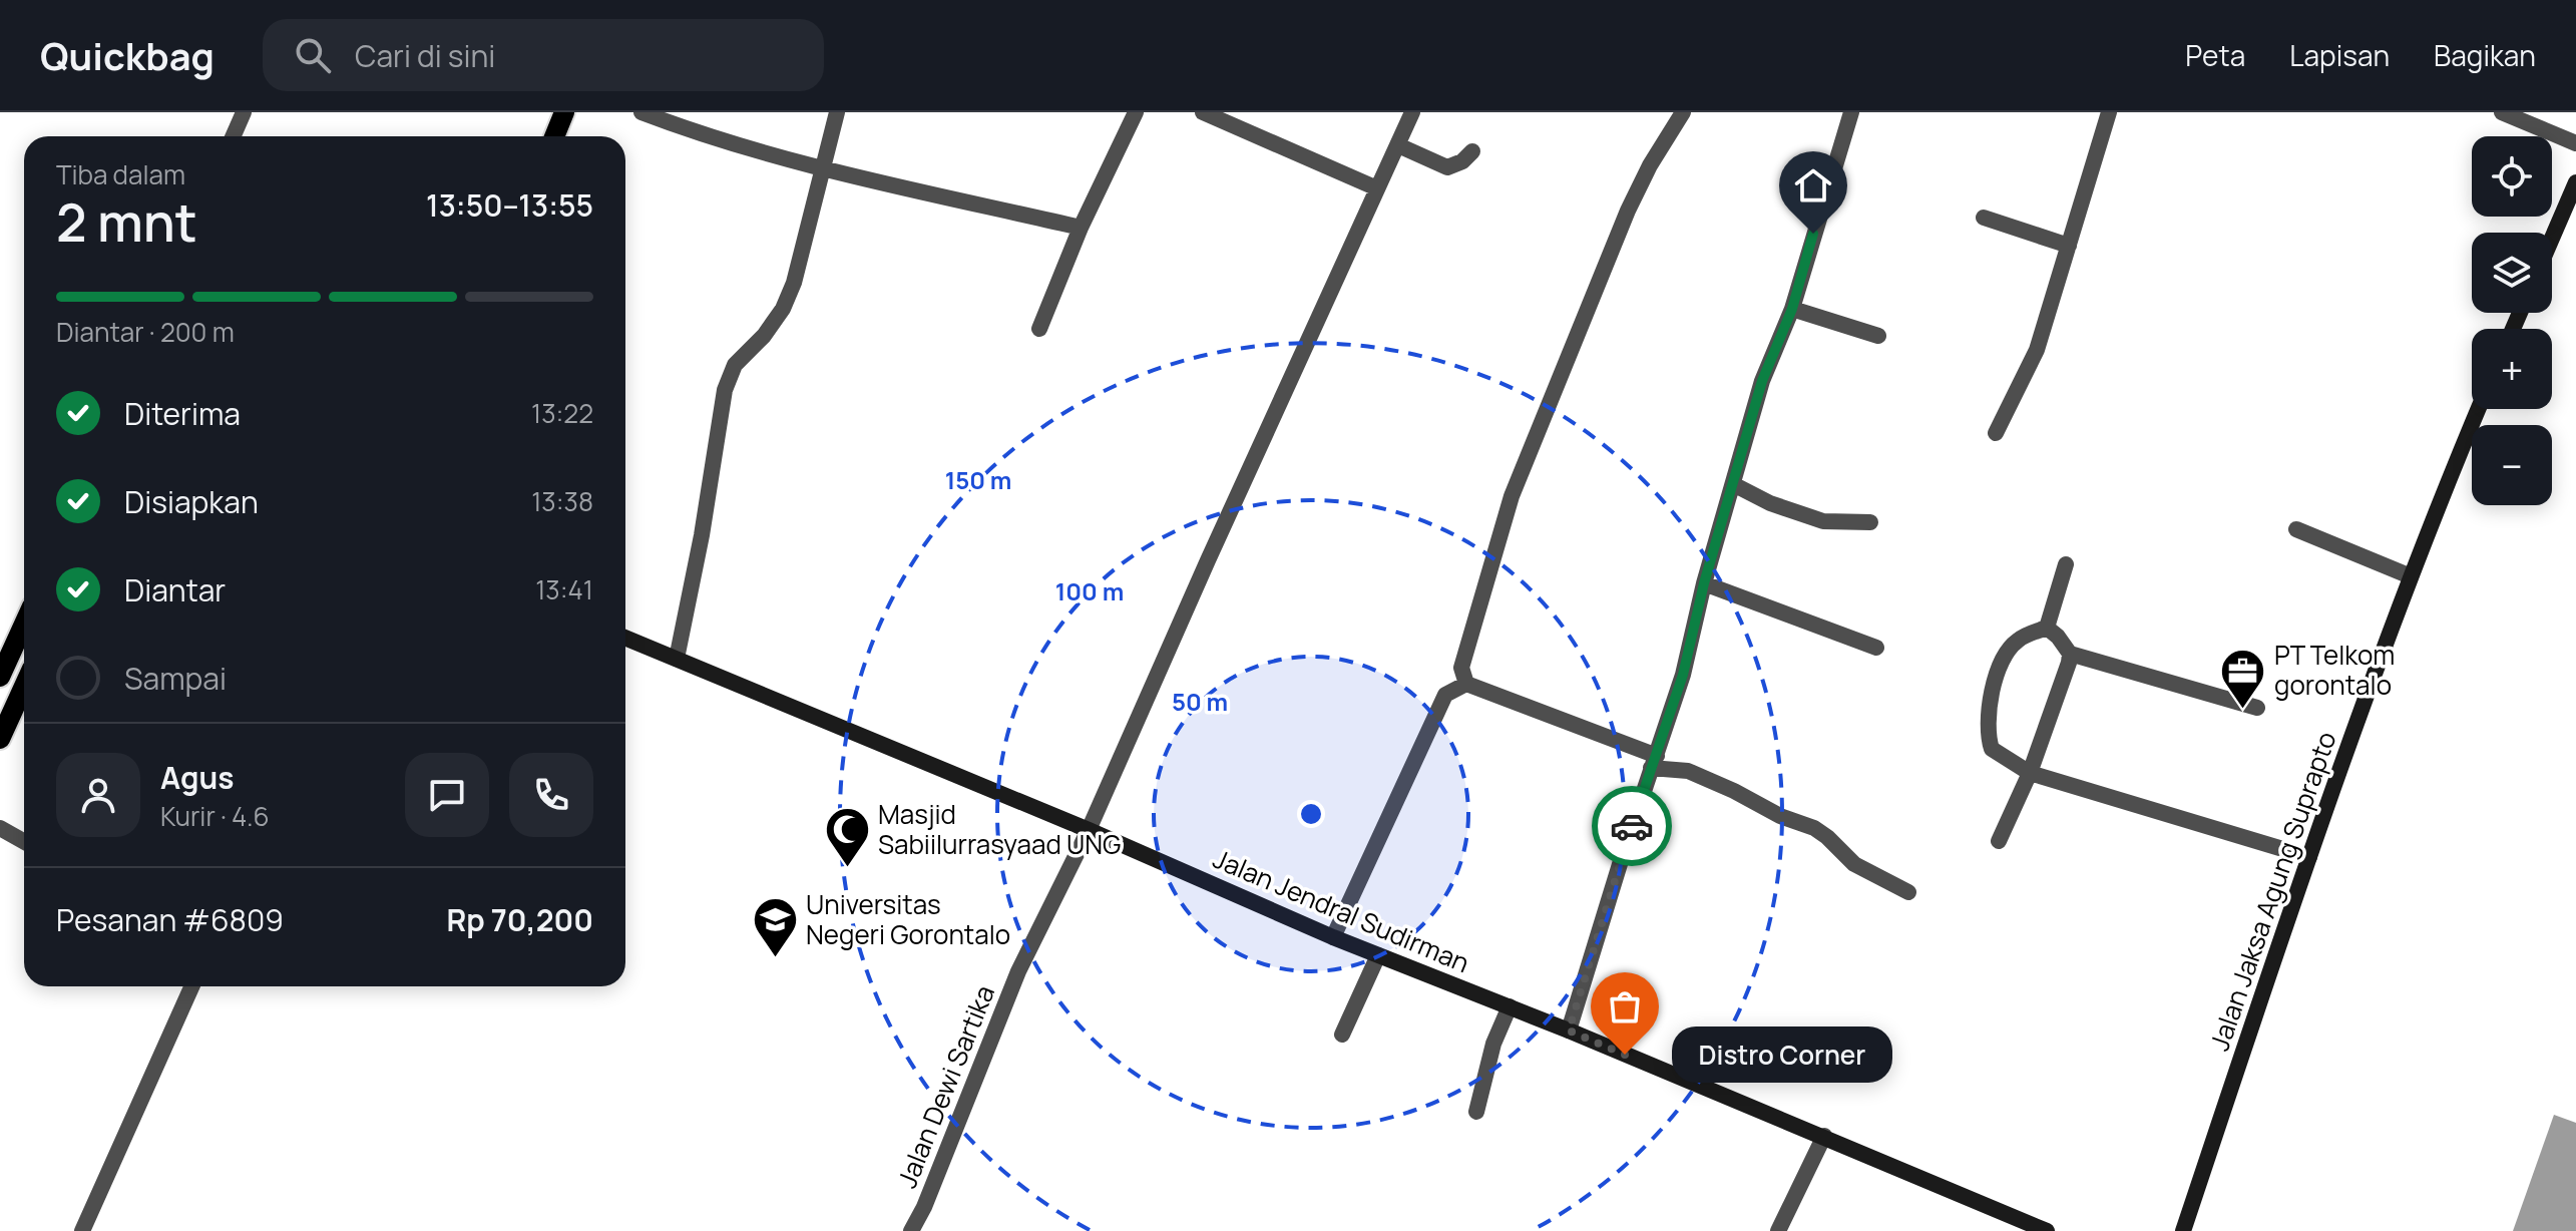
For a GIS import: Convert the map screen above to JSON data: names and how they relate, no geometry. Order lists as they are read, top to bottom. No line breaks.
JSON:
{"streets":{"street":["Jalan Jaksa Agung Suprapto","Jalan Jendral Sudirman","Jalan Dewi Sartika"]},"crossings":[["Jalan Jendral Sudirman","Jalan Dewi Sartika"]],"places":{"office":["PT Telkom gorontalo"],"mosque":["Masjid Sabiilurrasyaad UNG"],"school or university":["Universitas Negeri Gorontalo"],"other":["Distro Corner"]},"page":{"header":"Quickbag","search":"Cari di sini","nav":["Peta","Lapisan","Bagikan"],"map_buttons":["+","−"],"heading":["2 mnt","Tiba dalam","13:50–13:55"],"panel":["Agus","Kurir · 4.6","Pesanan #6809","Rp 70,200"],"bar":"Diantar · 200 m","list":[["Diterima","13:22"],["Disiapkan","13:38"],["Diantar","13:41"],"Sampai"],"bubble":"Distro Corner"},"rings":["150 m","100 m","50 m"]}
